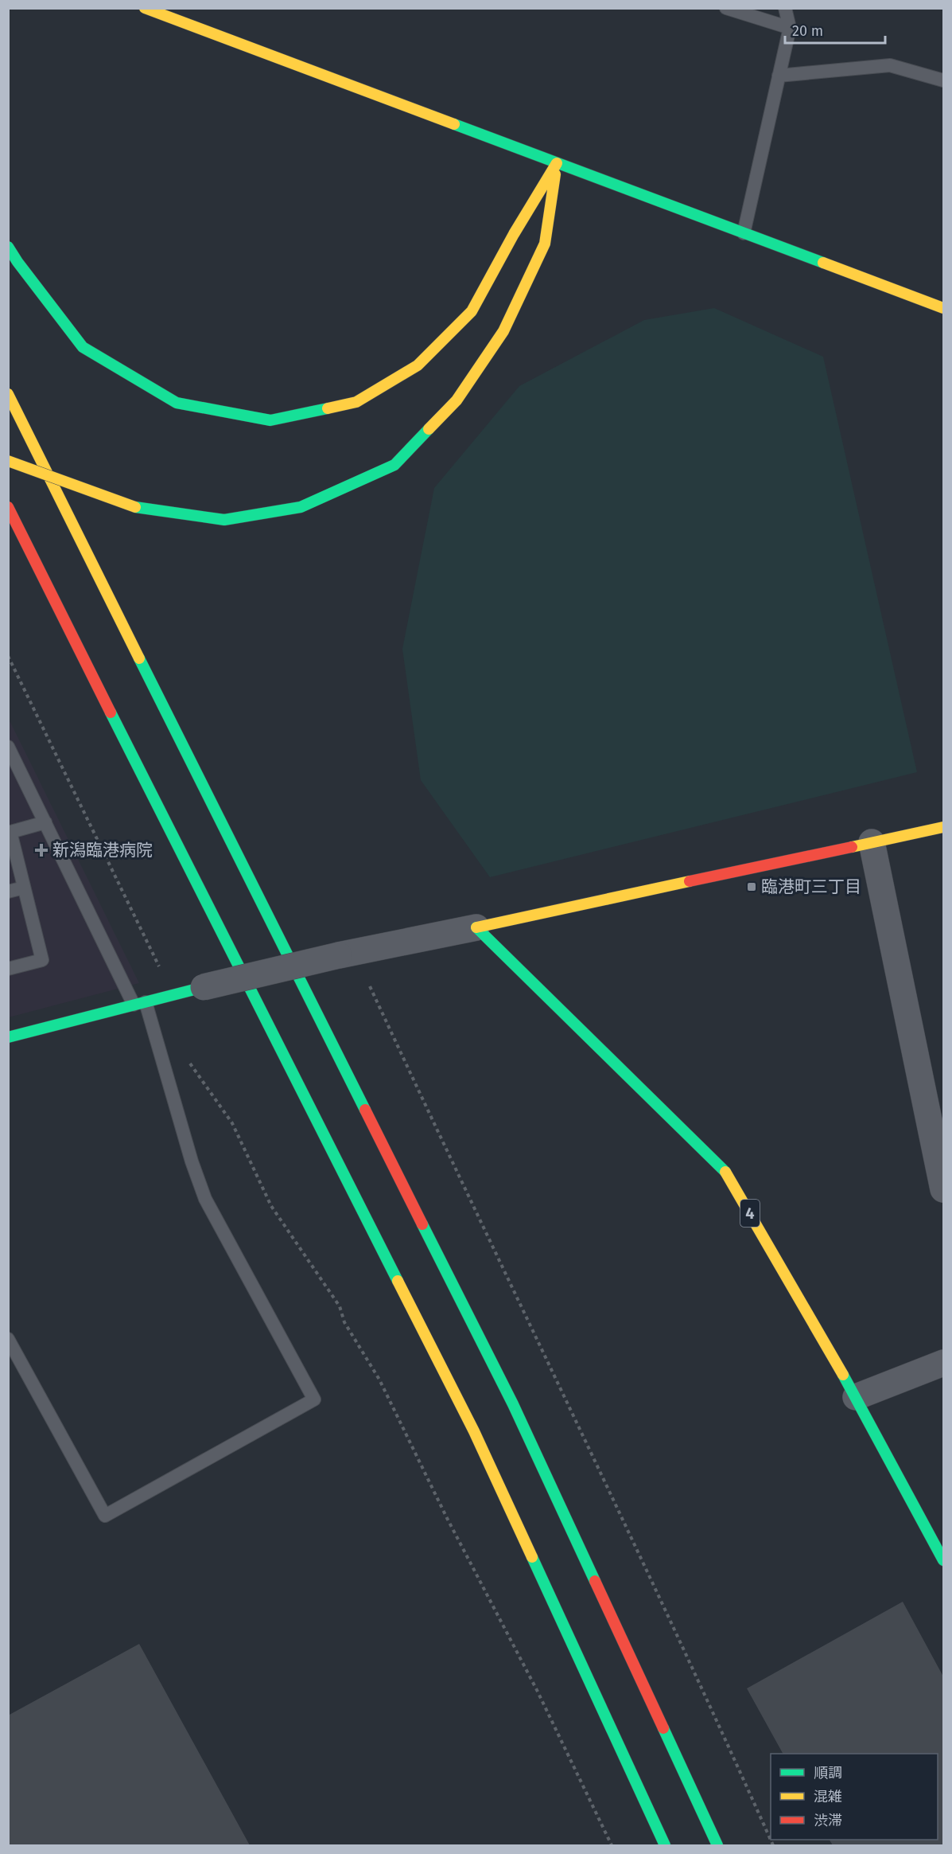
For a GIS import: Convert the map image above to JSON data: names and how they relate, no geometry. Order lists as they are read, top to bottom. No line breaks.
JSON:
{"streets":{"street":["4"]},"places":{"health":["新潟臨港病院"],"transit":["臨港町三丁目"]},"legend":["順調","混雑","渋滞"],"scale_bar":"20 m"}
